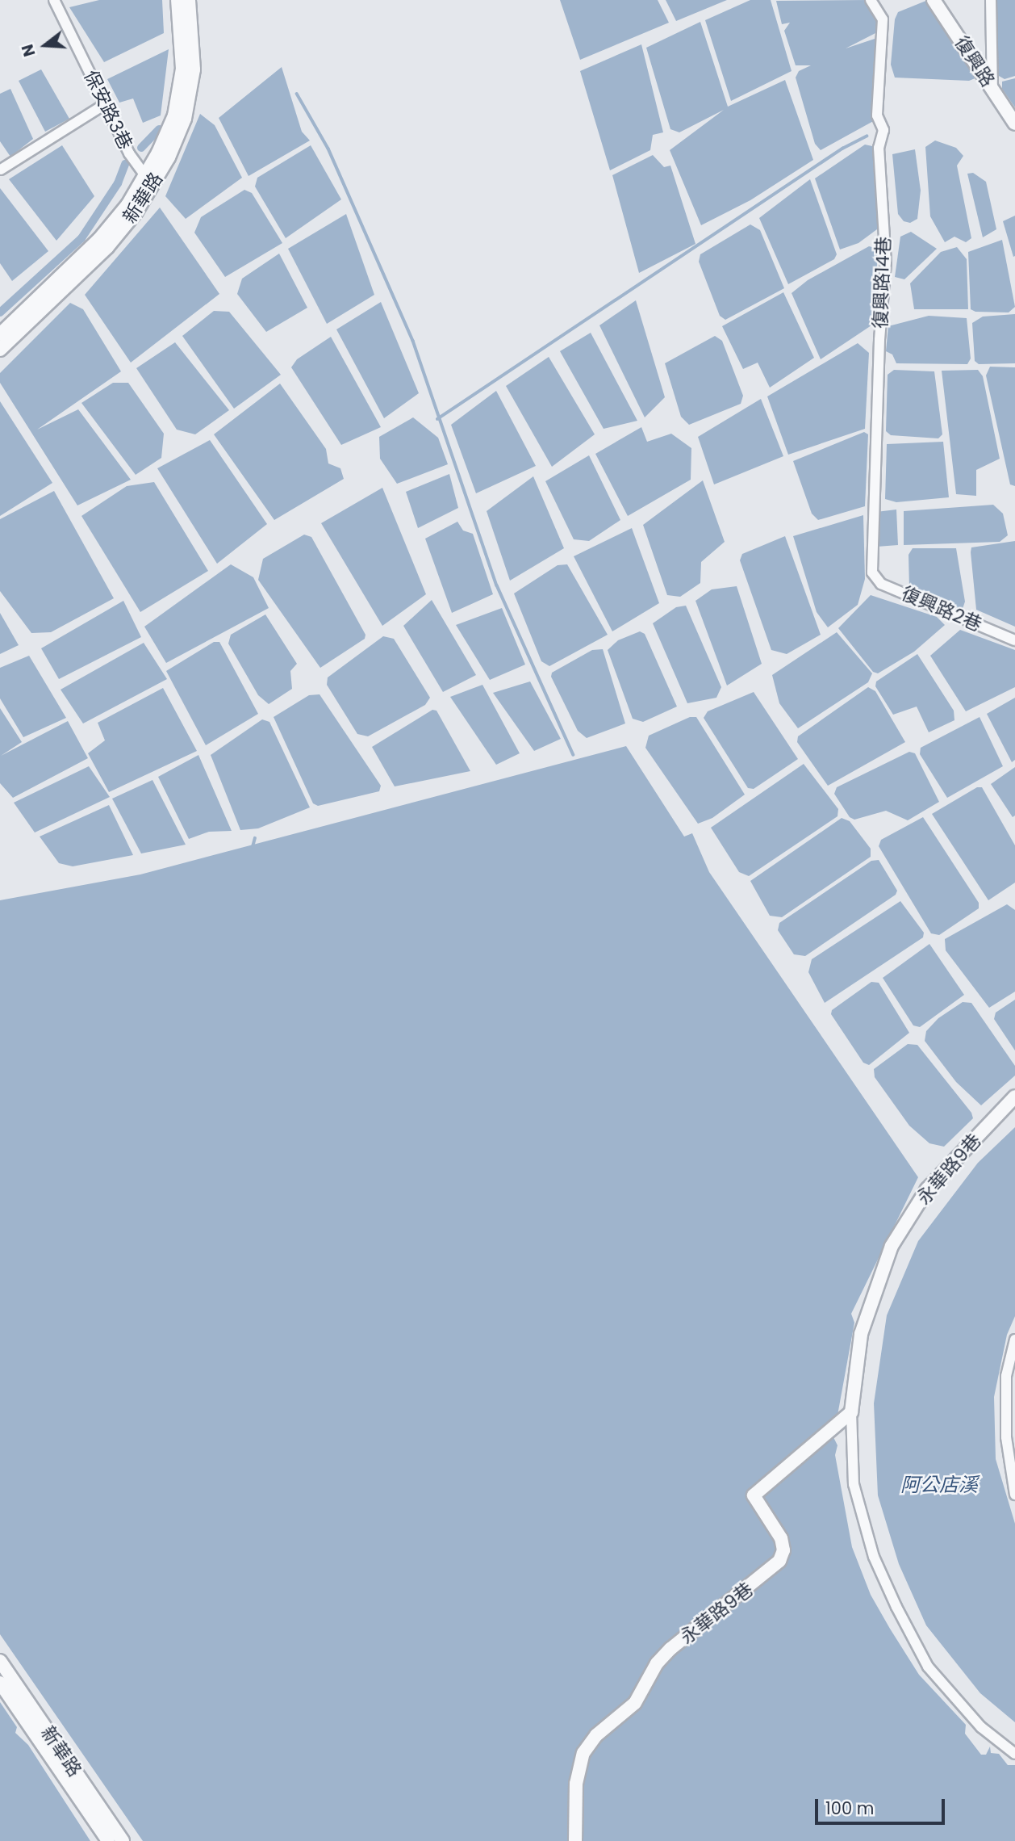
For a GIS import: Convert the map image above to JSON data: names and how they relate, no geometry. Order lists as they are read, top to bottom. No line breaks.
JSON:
{"streets":{"street":["復興路","保安路3巷","新華路","復興路14巷","復興路2巷","永華路9巷"]},"crossings":[["保安路3巷","新華路"],["復興路14巷","復興路2巷"]],"water":["阿公店溪"],"scale_bar":"100 m","north":"left"}
